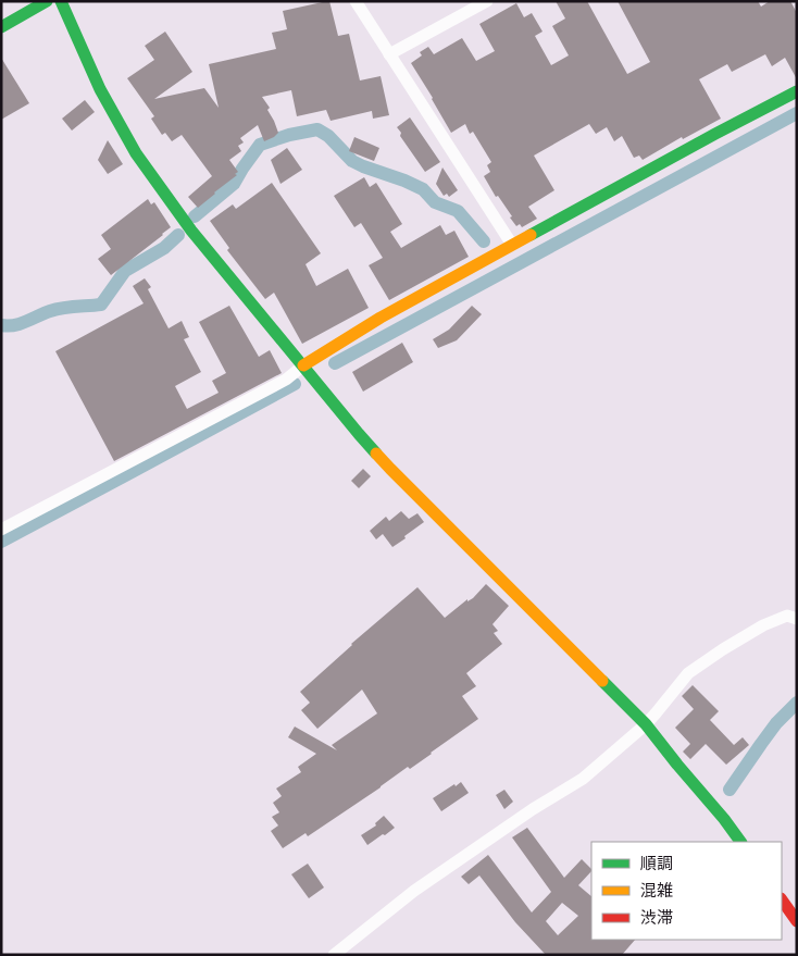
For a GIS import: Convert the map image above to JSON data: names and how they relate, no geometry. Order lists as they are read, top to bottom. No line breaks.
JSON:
{"legend":["順調","混雑","渋滞"]}
